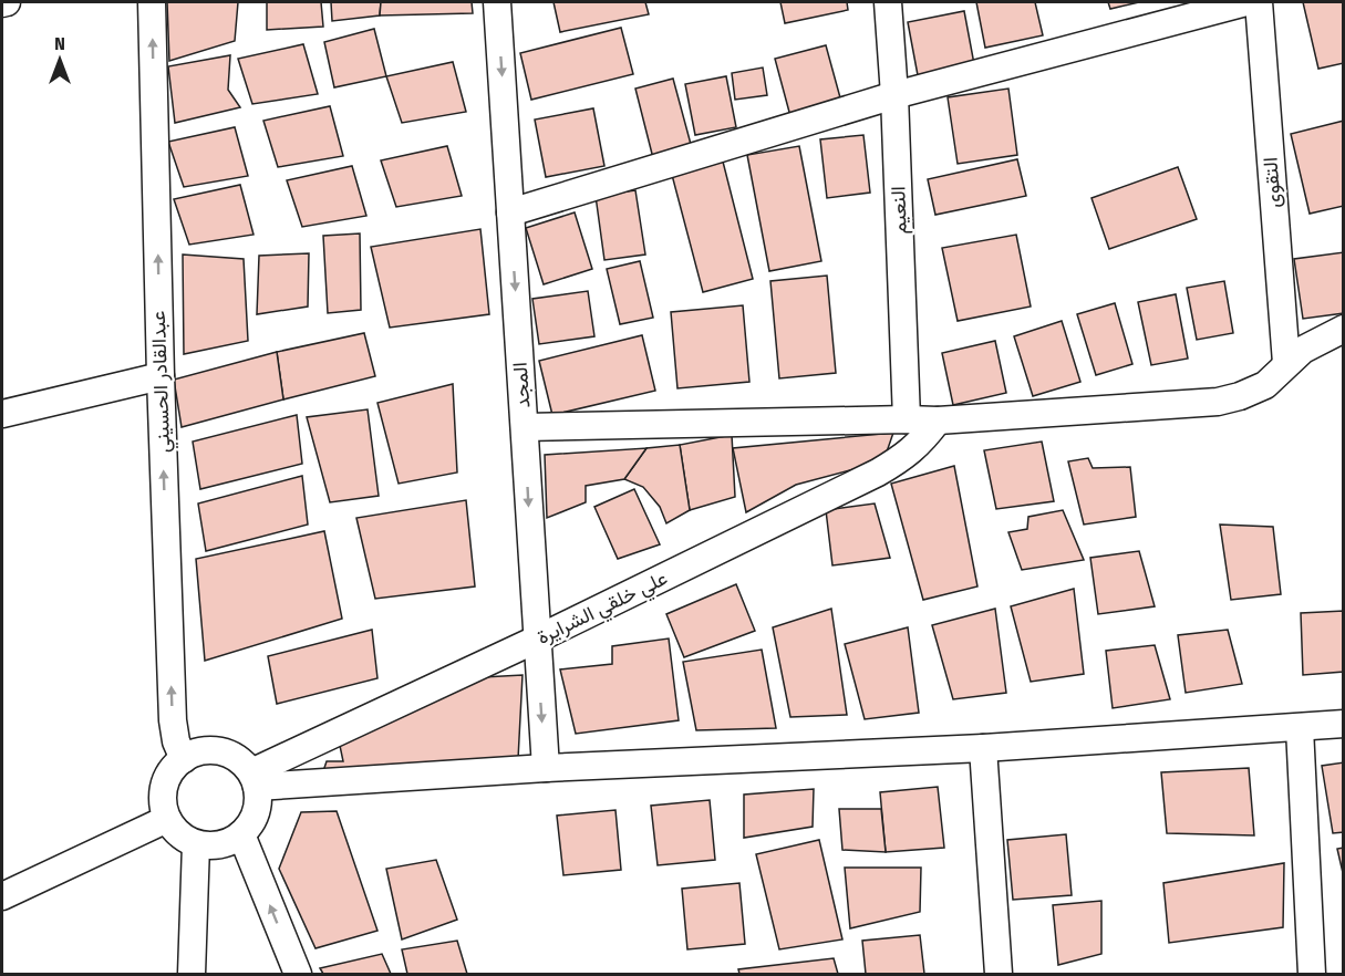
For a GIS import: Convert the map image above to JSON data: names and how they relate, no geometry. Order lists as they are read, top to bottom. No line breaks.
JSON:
{"streets":{"street":["التقوى","النعيم","عبدالقادر الحسيني","المجد","علي خلقي الشرايرة"]},"crossings":[["عبدالقادر الحسيني","علي خلقي الشرايرة"],["المجد","علي خلقي الشرايرة"]],"one_way":["عبدالقادر الحسيني","المجد"],"north":"top"}
